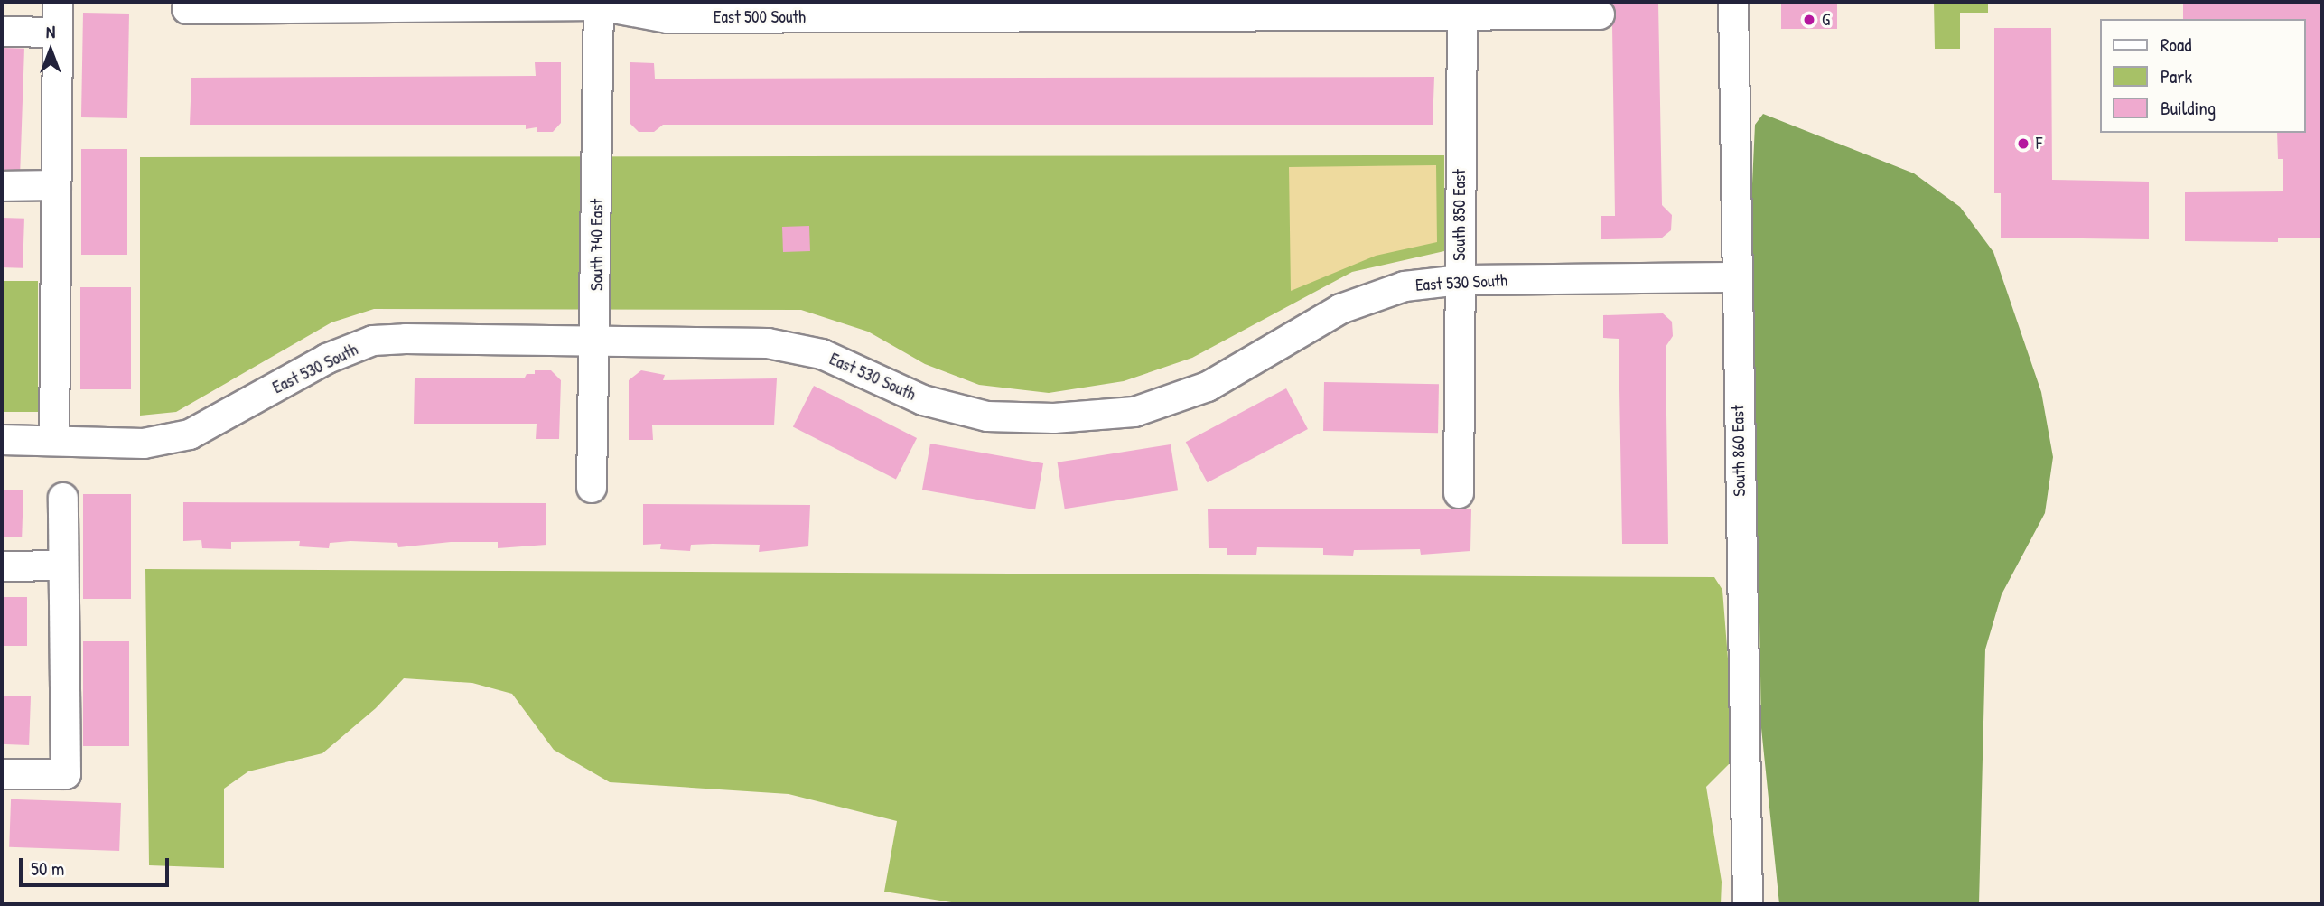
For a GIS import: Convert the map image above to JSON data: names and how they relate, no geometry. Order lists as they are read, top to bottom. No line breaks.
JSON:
{"streets":{"street":["East 500 South","South 850 East","South 740 East","East 530 South","South 860 East"]},"crossings":[["East 500 South","South 850 East"],["East 500 South","South 740 East"],["South 850 East","East 530 South"],["South 740 East","East 530 South"],["East 530 South","South 860 East"]],"places":["G","F"],"legend":["Road","Park","Building"],"scale_bar":"50 m","north":"top"}
